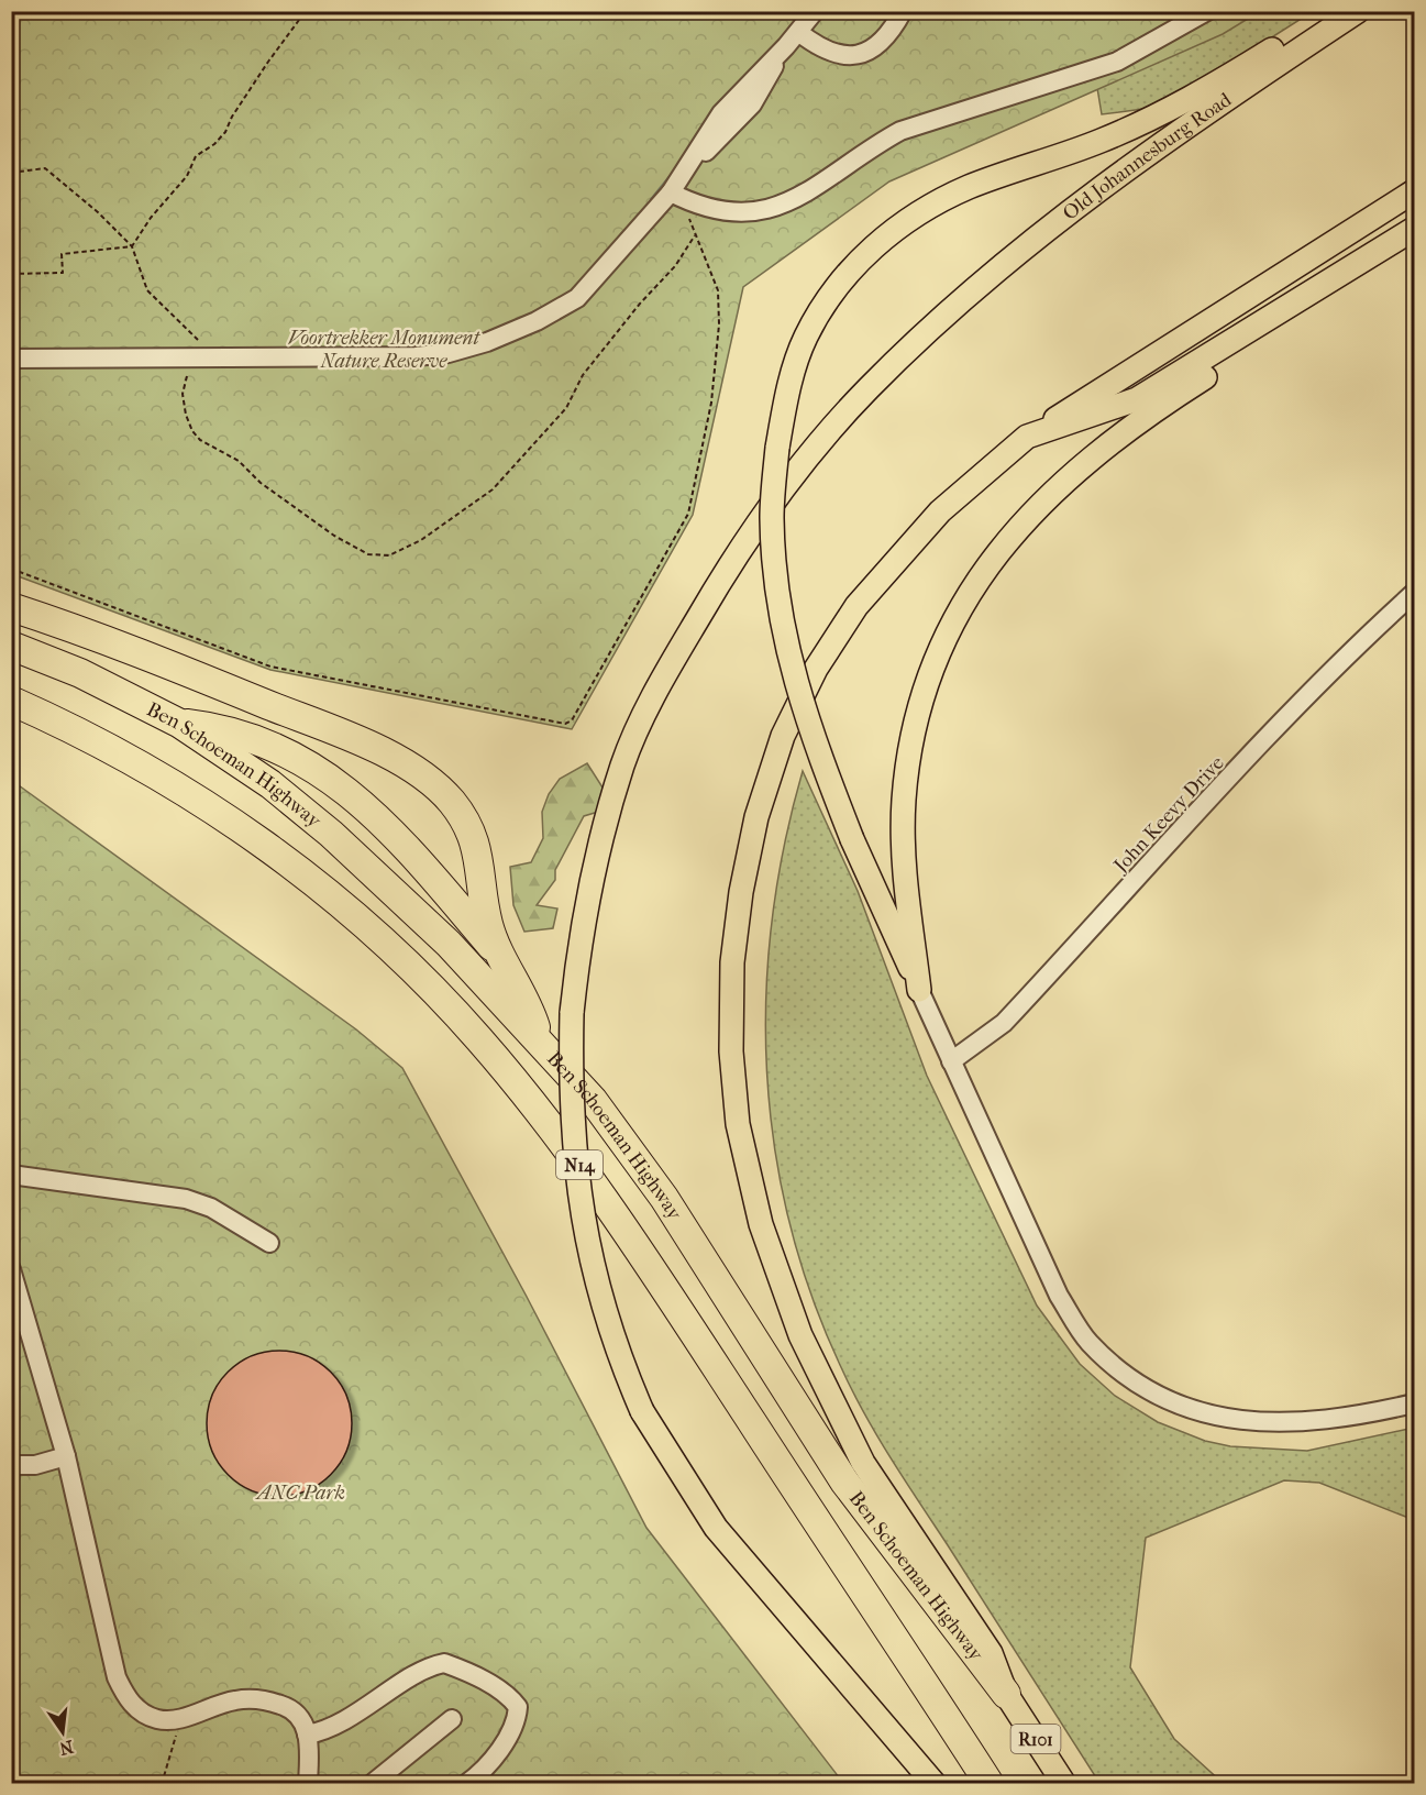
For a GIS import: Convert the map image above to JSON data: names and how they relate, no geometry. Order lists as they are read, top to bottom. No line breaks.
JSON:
{"streets":{"highway":["Ben Schoeman Highway","N14"],"main road":["Old Johannesburg Road","R101"],"street":["John Keevy Drive"]},"parks":["Voortrekker Monument Nature Reserve","ANC Park"],"north":"bottom"}
